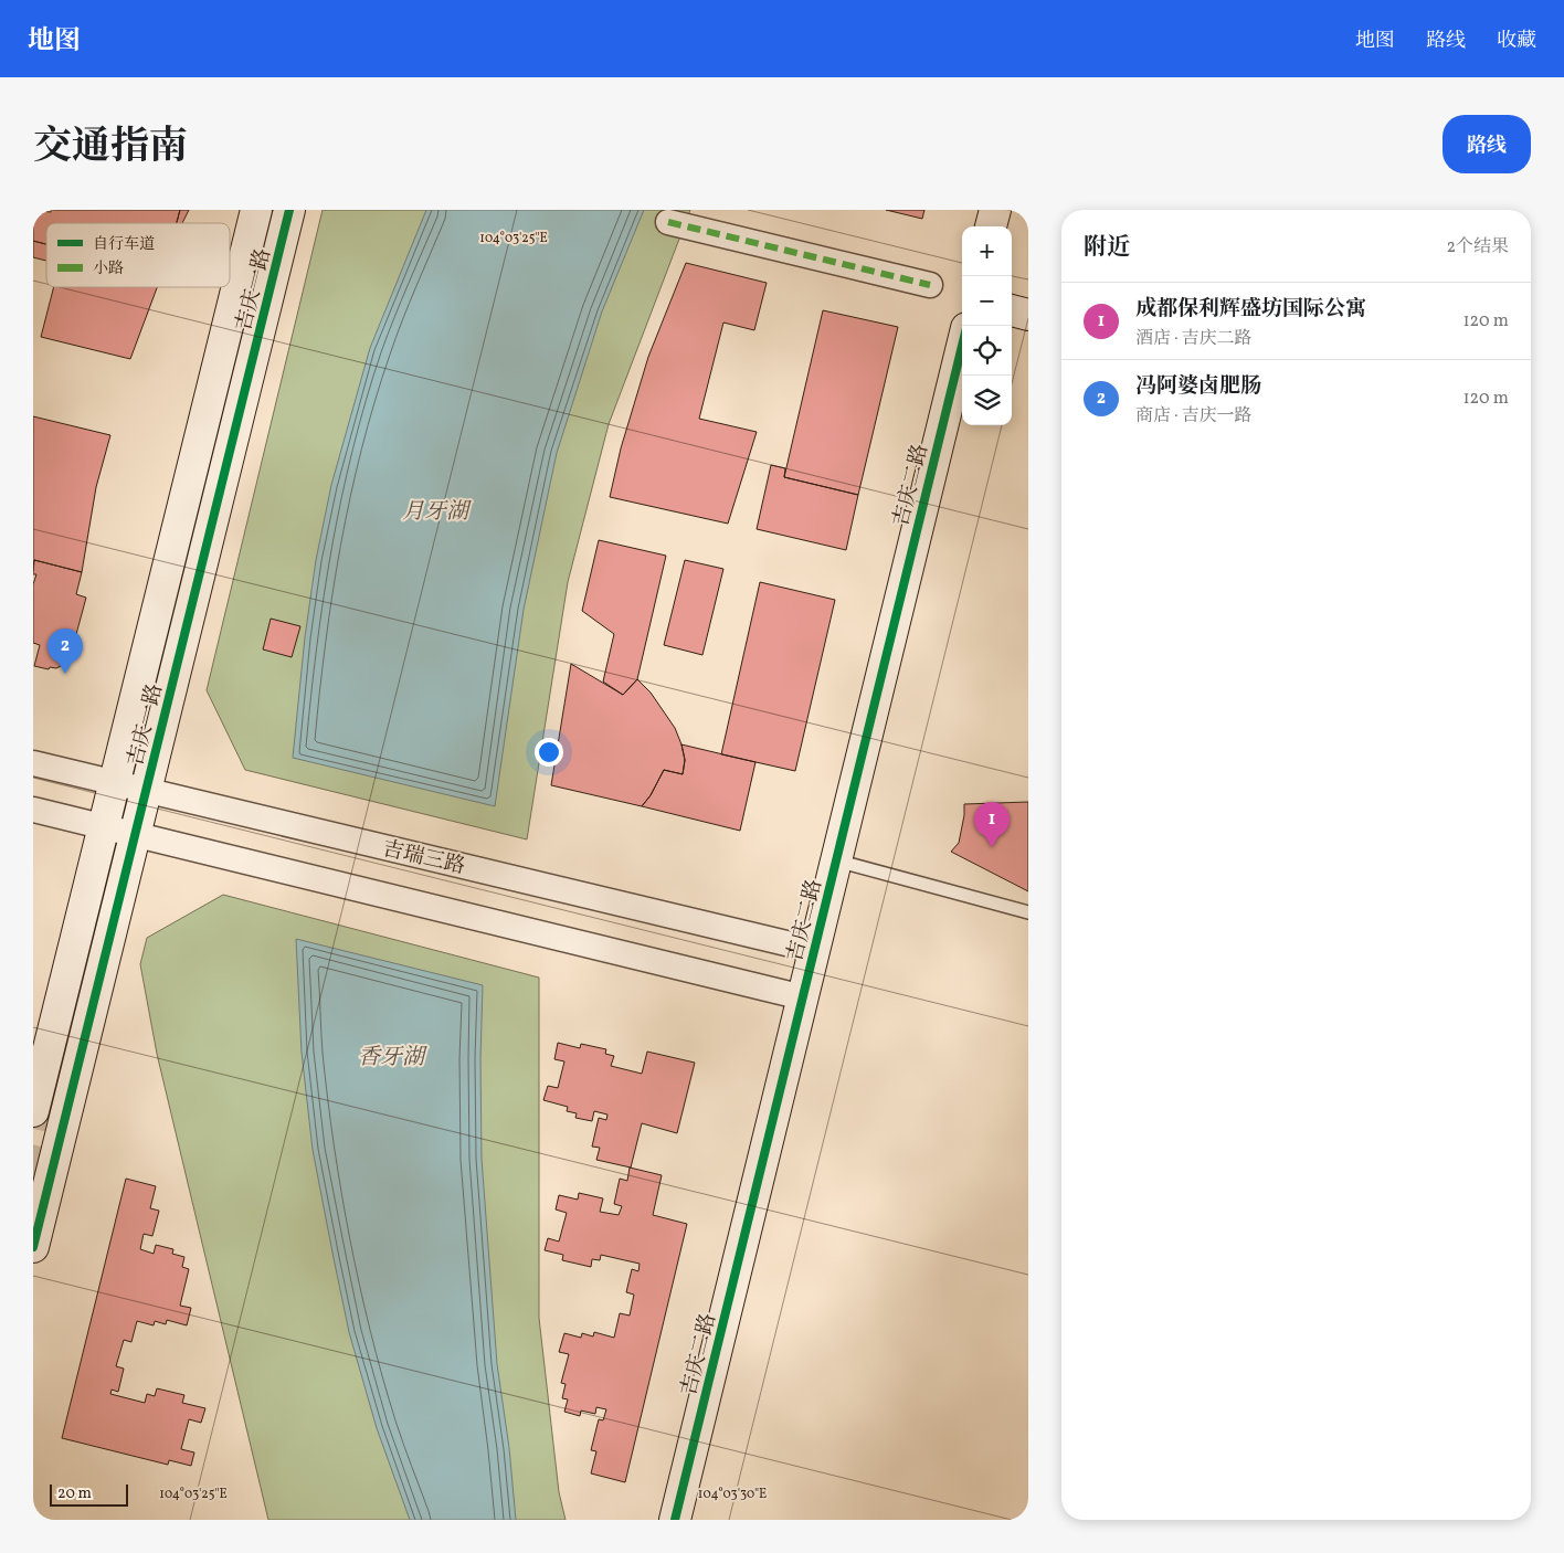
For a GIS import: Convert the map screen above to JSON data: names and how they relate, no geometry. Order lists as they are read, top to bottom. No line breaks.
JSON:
{"streets":{"street":["吉庆一路","吉庆二路","吉瑞三路"]},"crossings":[["吉庆一路","吉瑞三路"],["吉庆二路","吉瑞三路"]],"water":["月牙湖","香牙湖"],"legend":["自行车道","小路"],"scale_bar":"20 m","page":{"header":"地图","nav":["地图","路线","收藏"],"title":"交通指南","buttons":"路线","heading":["附近","2个结果"],"map_buttons":["+","−"],"list":[{"mark":"1","name":"成都保利辉盛坊国际公寓","note":"酒店 · 吉庆二路","value":"120 m"},{"mark":"2","name":"冯阿婆卤肥肠","note":"商店 · 吉庆一路","value":"120 m"}],"pins":["2","1"],"scale":"20 m"},"coordinates":["104°03'25\"E","104°03'30\"E"]}
